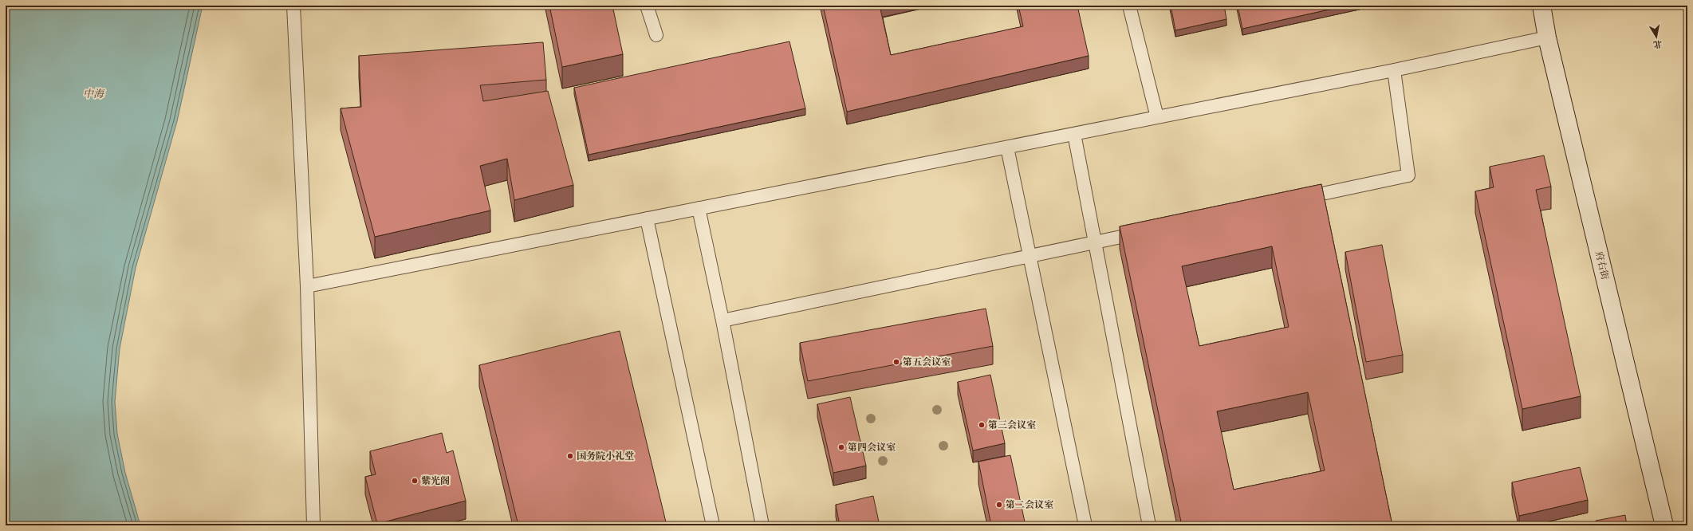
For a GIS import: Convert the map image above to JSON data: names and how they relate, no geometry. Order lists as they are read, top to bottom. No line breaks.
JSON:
{"streets":{"main road":["府右街"]},"water":["中海"],"places":["第五会议室","第三会议室","第四会议室","国务院小礼堂","紫光阁","第二会议室"],"north":"bottom"}
